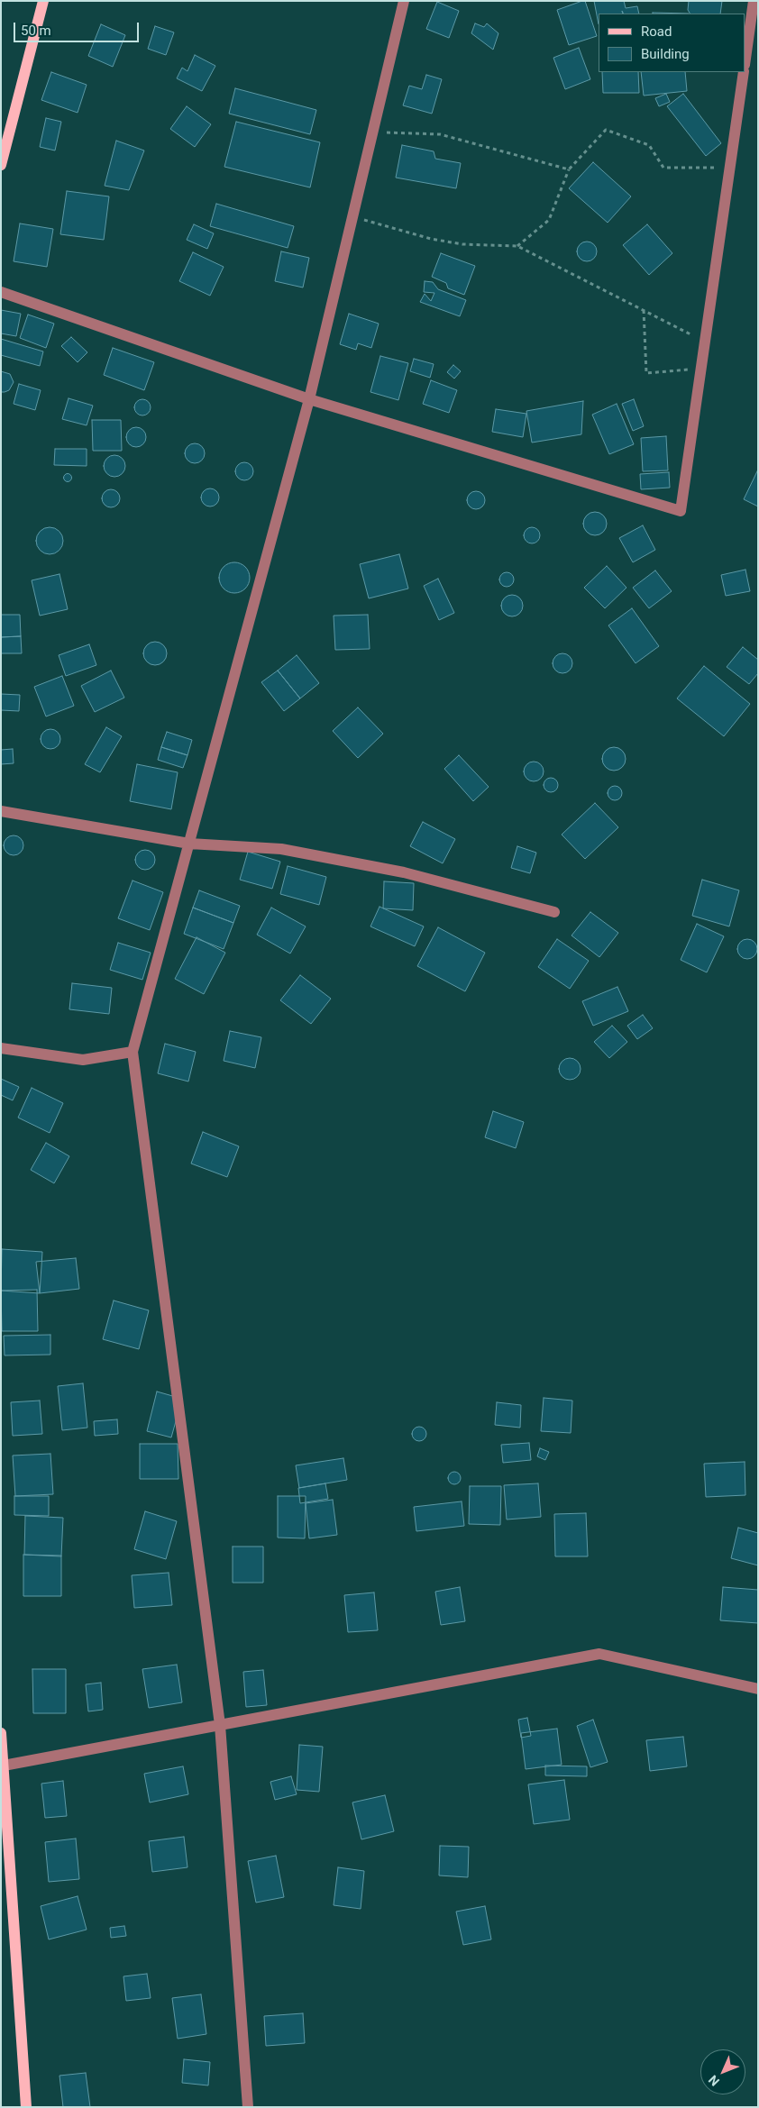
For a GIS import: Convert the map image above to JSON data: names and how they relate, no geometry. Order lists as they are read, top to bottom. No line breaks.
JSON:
{"legend":["Road","Building"],"scale_bar":"50 m","north":"bottom left"}
